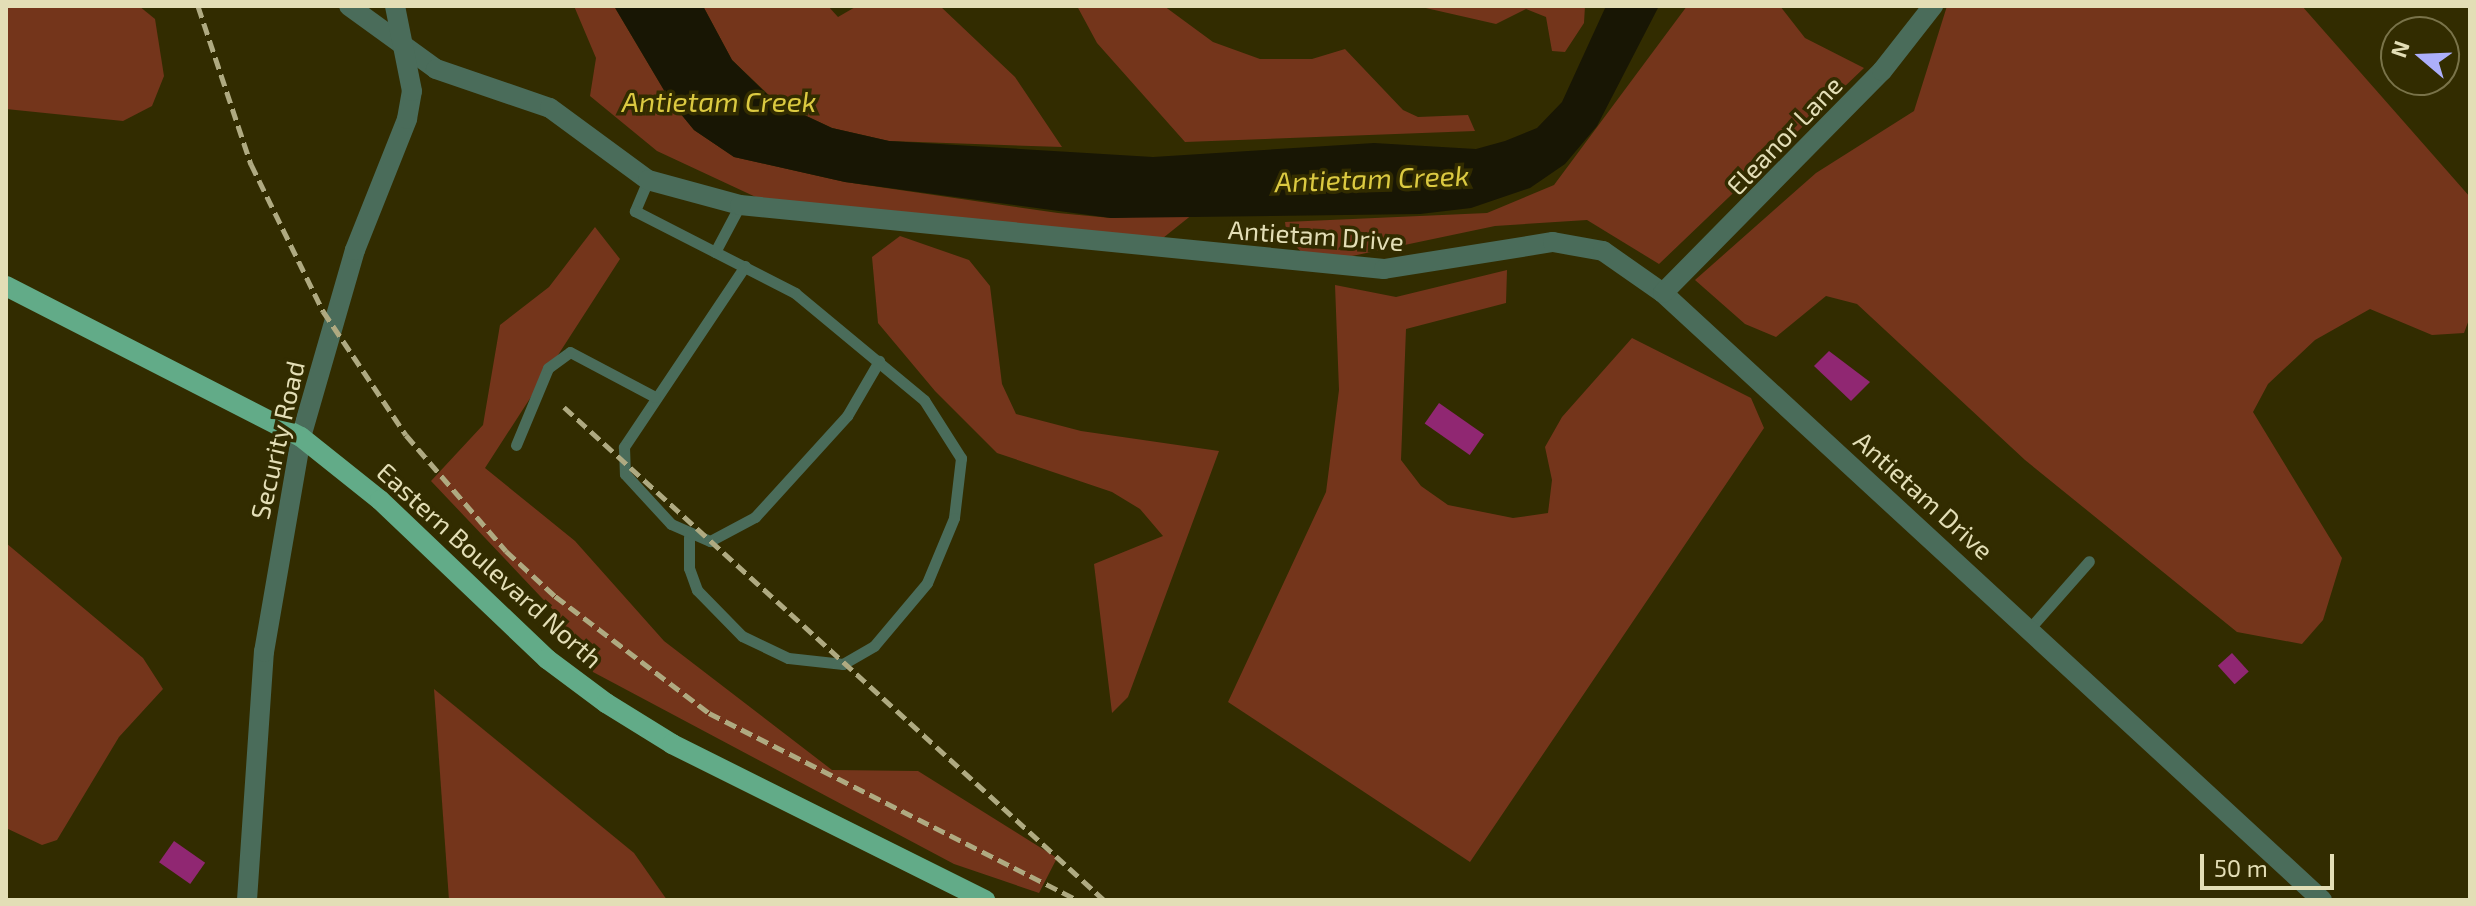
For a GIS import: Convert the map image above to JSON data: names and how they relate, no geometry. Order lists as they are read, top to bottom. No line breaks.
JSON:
{"streets":{"main road":["Eastern Boulevard North"],"street":["Eleanor Lane","Antietam Drive","Security Road"]},"crossings":[["Eleanor Lane","Antietam Drive"],["Antietam Drive","Security Road"],["Security Road","Eastern Boulevard North"]],"water":["Antietam Creek"],"scale_bar":"50 m","north":"left"}
